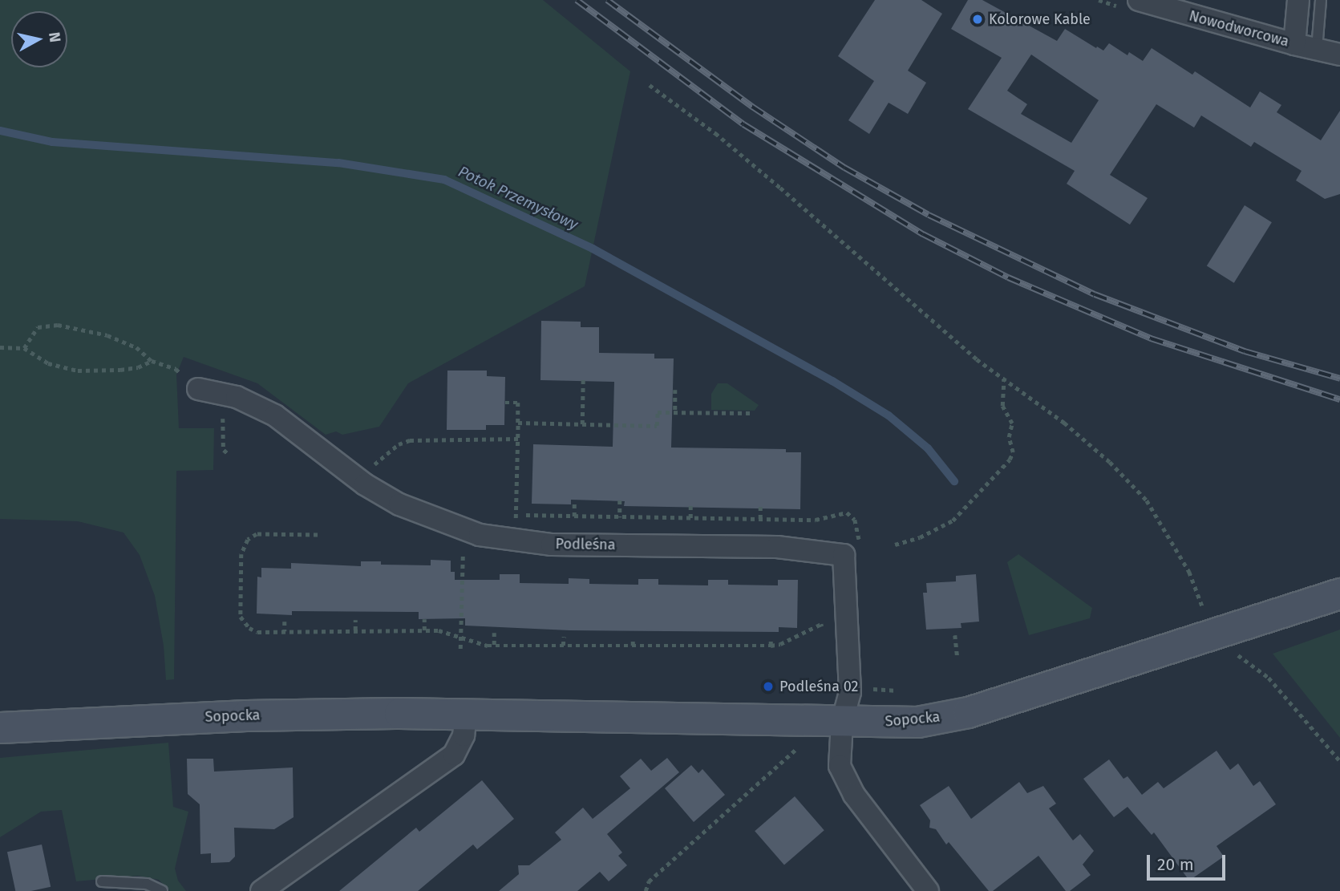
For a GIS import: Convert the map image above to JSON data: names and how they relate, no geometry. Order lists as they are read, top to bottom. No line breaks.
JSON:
{"streets":{"main road":["Sopocka"],"street":["Nowodworcowa","Podleśna"]},"crossings":[["Podleśna","Sopocka"]],"water":["Potok Przemysłowy"],"places":["Kolorowe Kable","Podleśna 02"],"scale_bar":"20 m","north":"right"}
